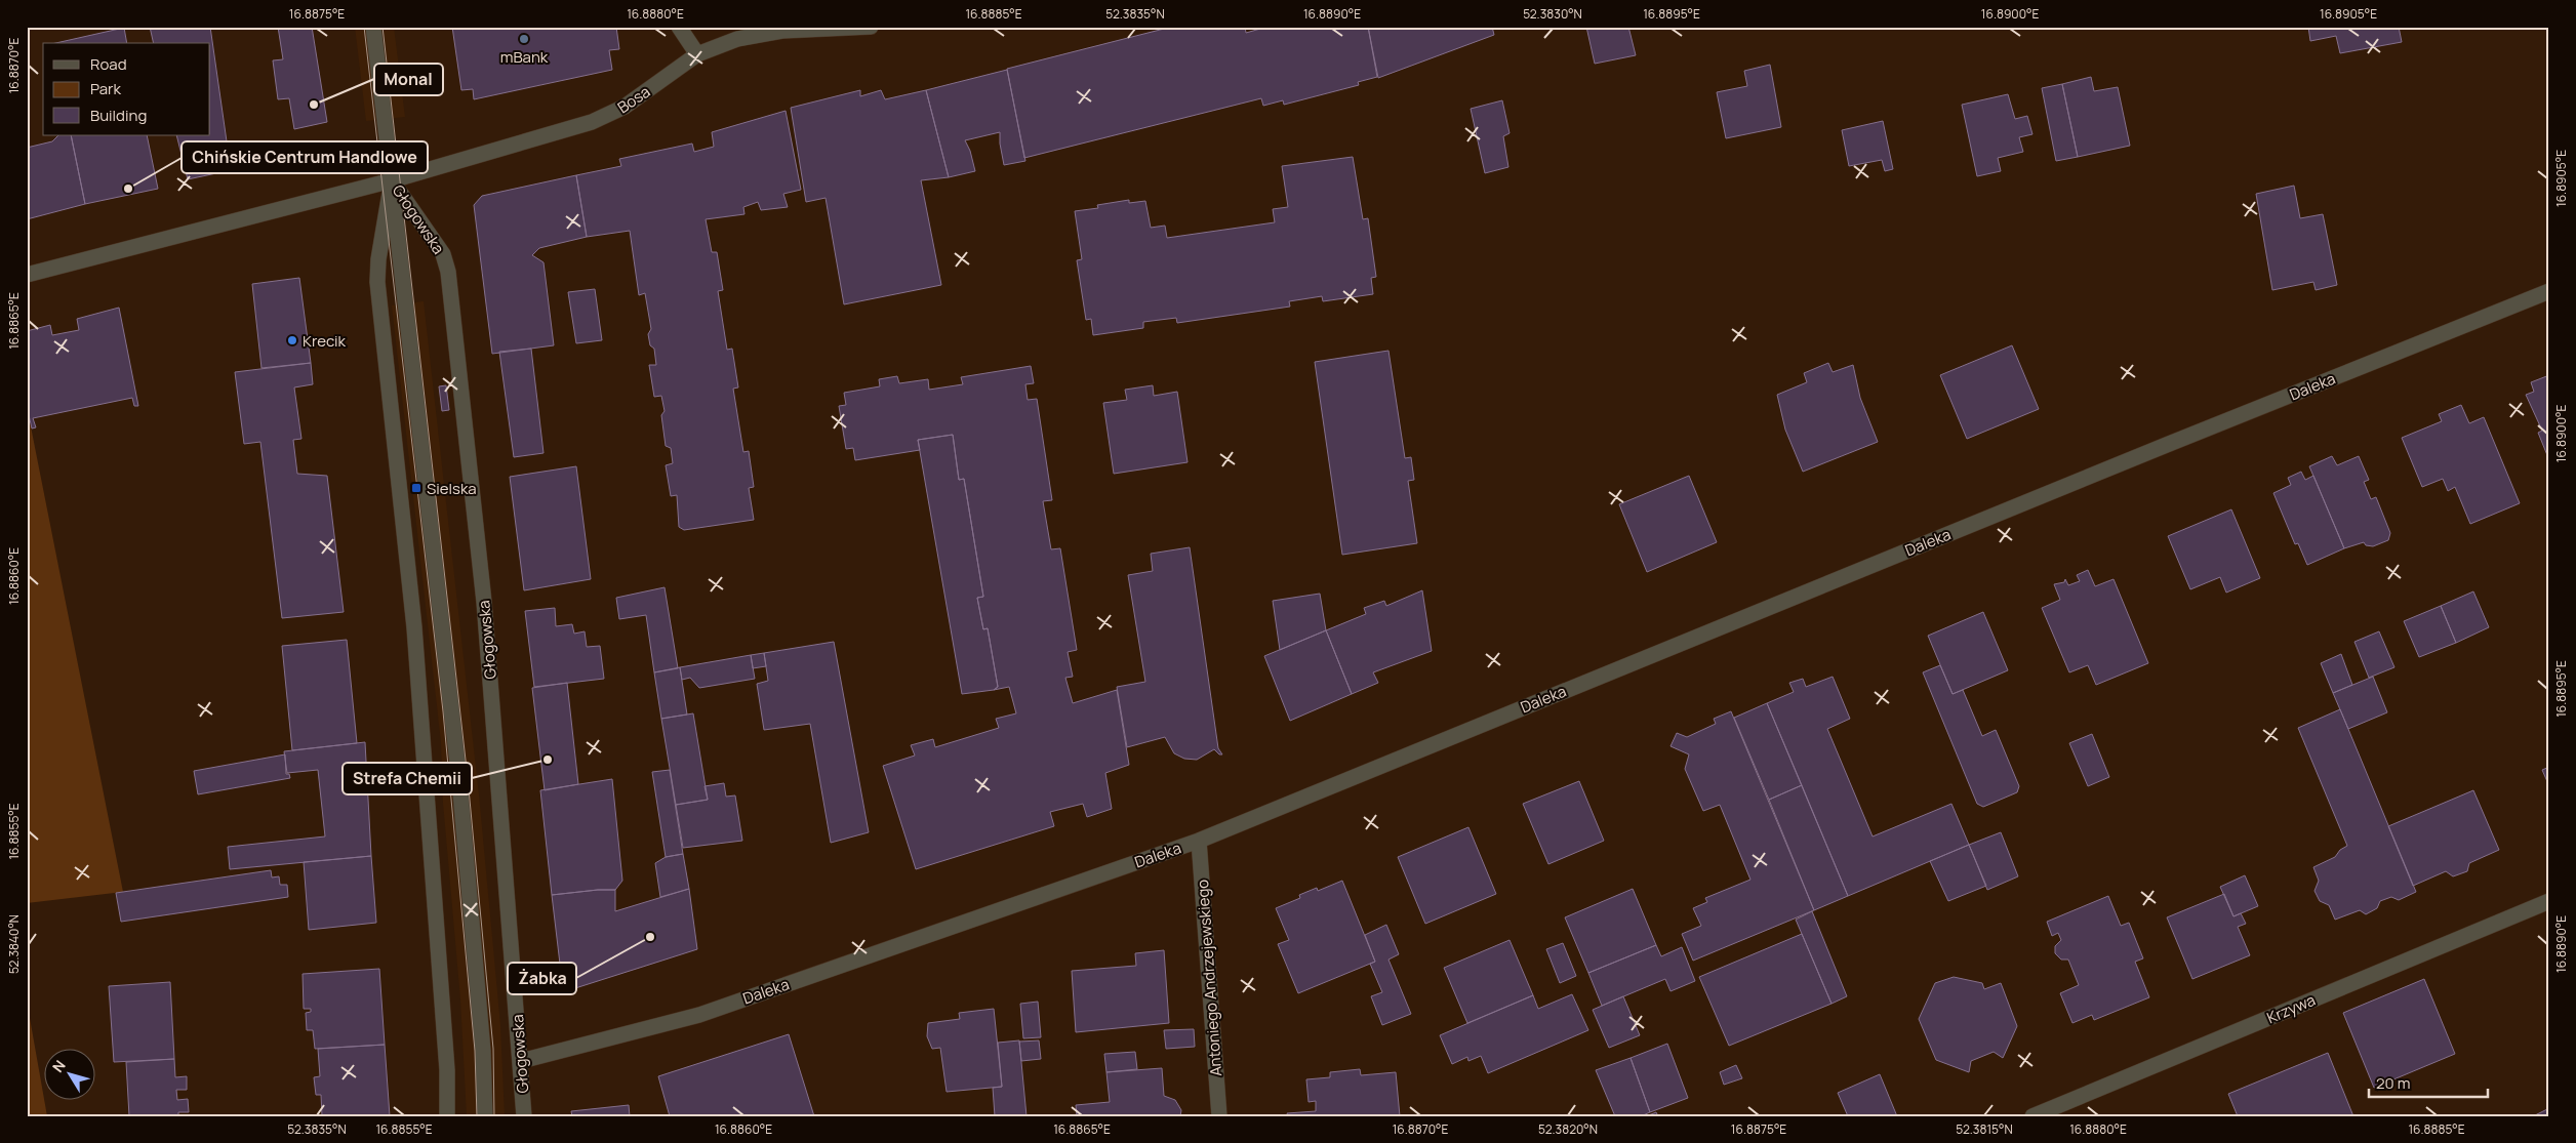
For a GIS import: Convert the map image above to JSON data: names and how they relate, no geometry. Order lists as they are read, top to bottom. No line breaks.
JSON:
{"streets":{"street":["Bosa","Głogowska","Daleka","Antoniego Andrzejewskiego","Krzywa"]},"crossings":[["Bosa","Głogowska"],["Głogowska","Daleka"],["Daleka","Antoniego Andrzejewskiego"]],"places":{"other":["mBank","Monal","Chińskie Centrum Handlowe","Krecik","Strefa Chemii","Żabka"],"transit":["Sielska"]},"legend":["Road","Park","Building"],"scale_bar":"20 m","north":"top left","coordinates":["16.8875°E","16.8880°E","16.8885°E","52.3835°N","16.8890°E","52.3830°N","16.8895°E","16.8900°E","16.8905°E","16.8870°E","16.8865°E","16.8860°E","16.8855°E","52.3840°N","52.3820°N","52.3815°N"]}
